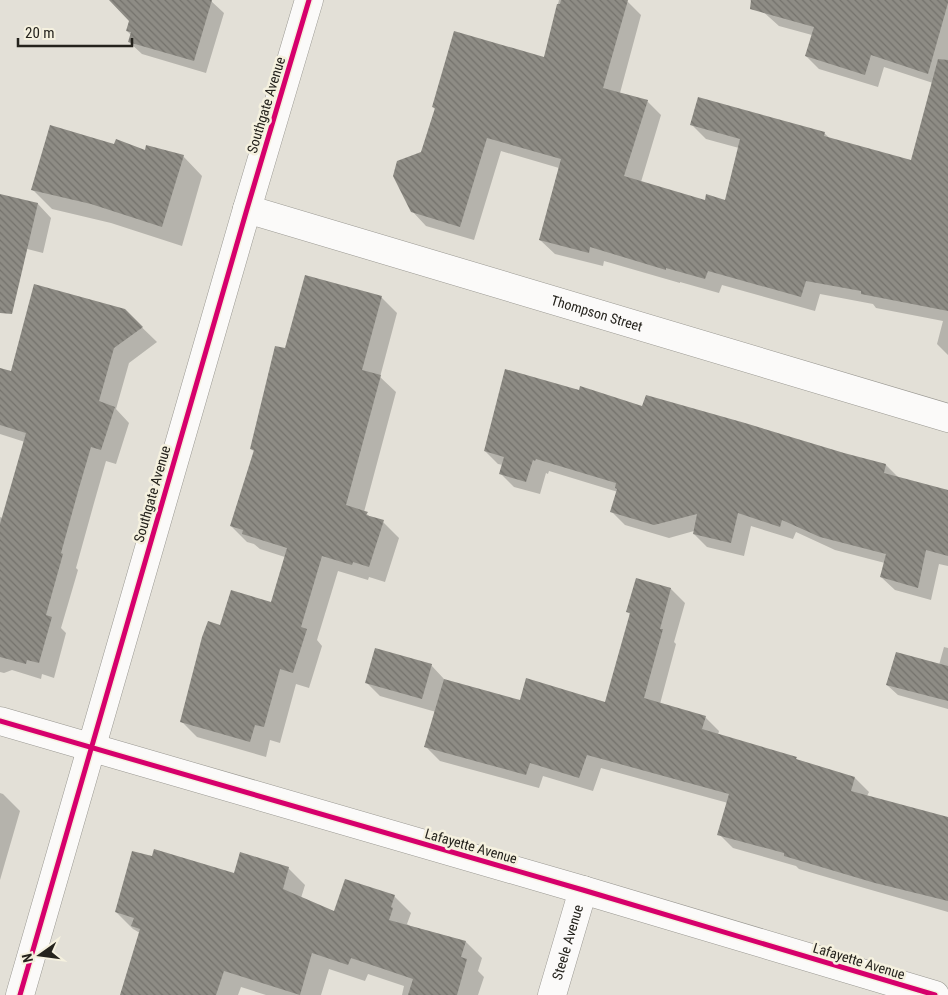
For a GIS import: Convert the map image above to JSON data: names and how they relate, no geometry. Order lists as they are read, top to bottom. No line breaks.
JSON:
{"streets":{"street":["Southgate Avenue","Thompson Street","Lafayette Avenue","Steele Avenue"]},"crossings":[["Southgate Avenue","Thompson Street"],["Southgate Avenue","Lafayette Avenue"],["Lafayette Avenue","Steele Avenue"]],"scale_bar":"20 m","north":"left"}
